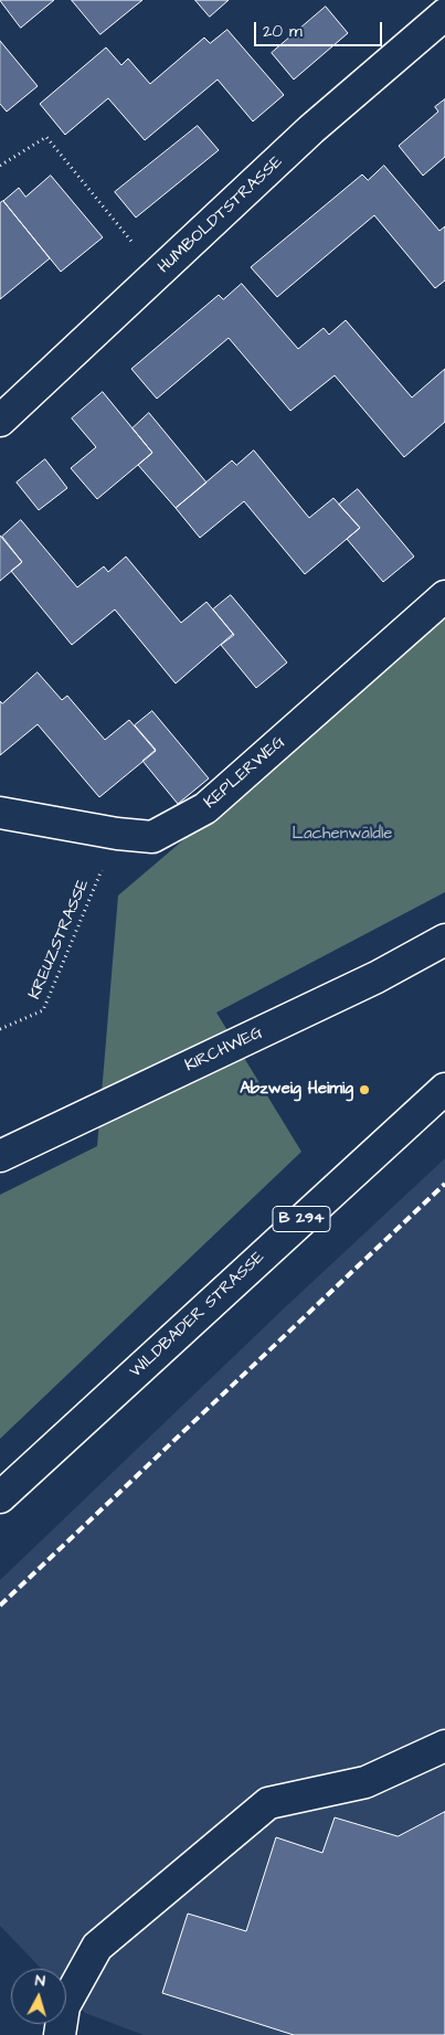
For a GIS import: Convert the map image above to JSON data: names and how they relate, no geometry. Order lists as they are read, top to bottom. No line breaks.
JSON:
{"streets":{"street":["HUMBOLDTSTRASSE","KEPLERWEG","KIRCHWEG","B 294","WILDBADER STRASSE"],"path":["KREUZSTRASSE"]},"crossings":[["KEPLERWEG","KREUZSTRASSE"]],"parks":["Lachenwäldle"],"places":["Abzweig Heimig"],"scale_bar":"20 m","north":"top"}
